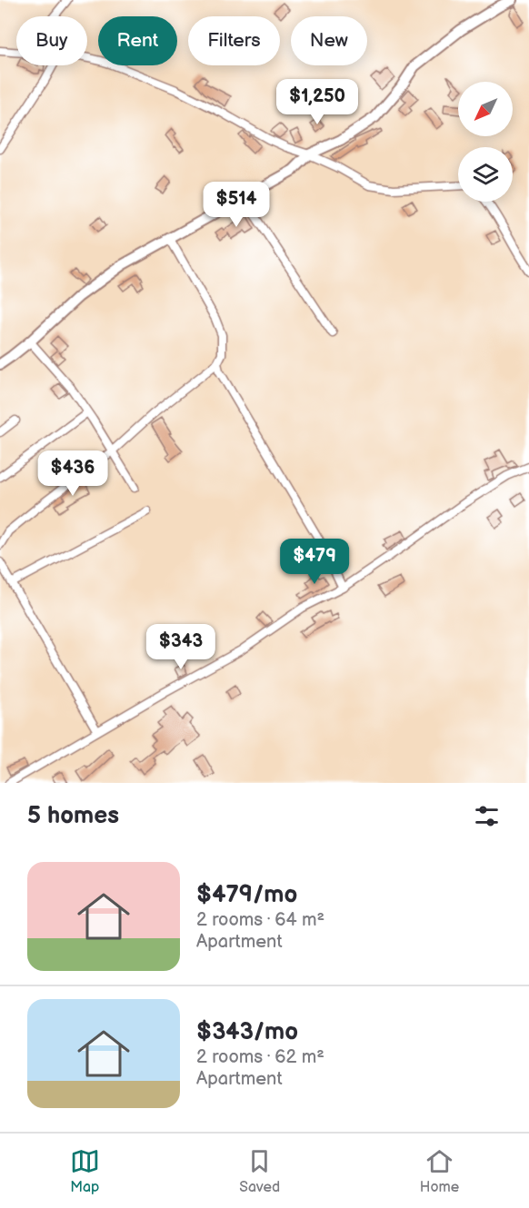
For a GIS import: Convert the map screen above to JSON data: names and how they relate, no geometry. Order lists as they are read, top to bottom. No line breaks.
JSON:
{"north":"bottom left","page":{"chip":["Buy","Rent","Filters","New"],"price":["$1,250","$514","$436","$479","$343"],"heading":"5 homes","list":[{"name":"$479/mo","note":"2 rooms · 64 m² · Apartment"},{"name":"$343/mo","note":"2 rooms · 62 m² · Apartment"}],"tabs":["Map","Saved","Home"]}}
